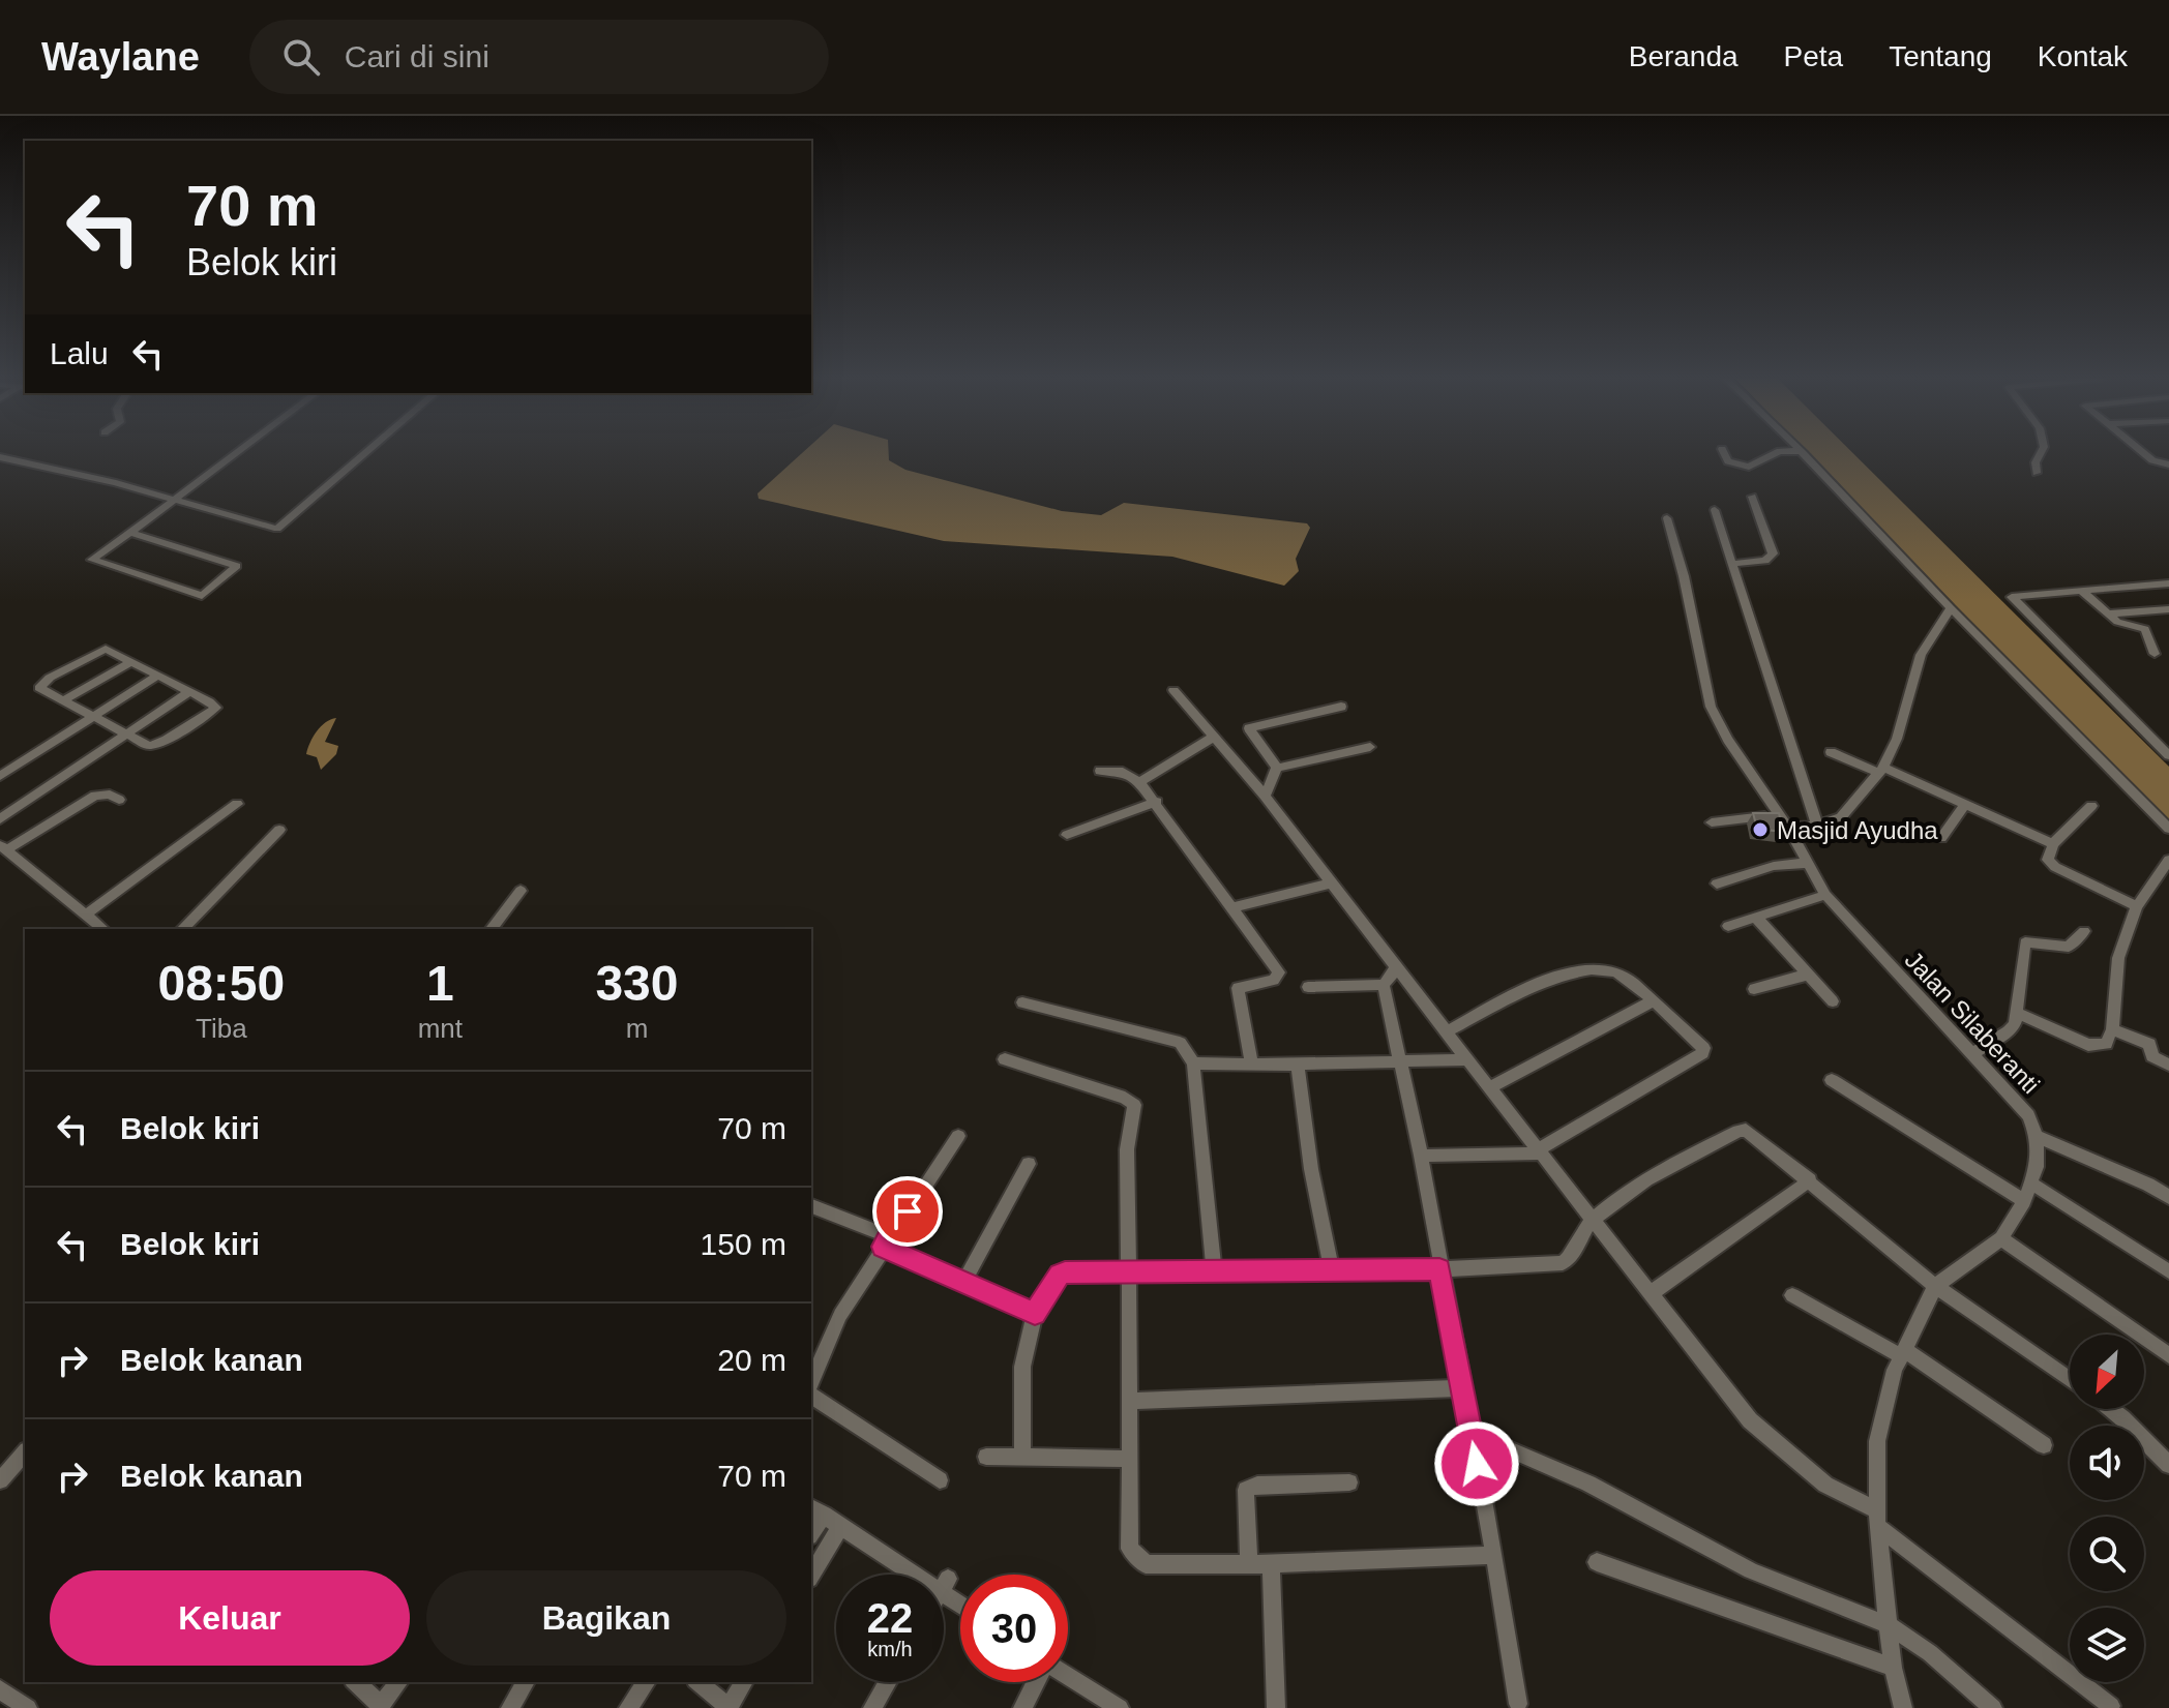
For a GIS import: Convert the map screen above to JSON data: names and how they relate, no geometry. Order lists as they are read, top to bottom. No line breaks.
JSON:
{"streets":{"street":["Jalan Silaberanti"]},"places":["Masjid Ayudha"],"north":"bottom left","page":{"header":"Waylane","search":"Cari di sini","nav":["Beranda","Peta","Tentang","Kontak"],"turn":["70 m","Belok kiri"],"then":"Lalu","eta":["08:50","Tiba","1","mnt","330","m"],"list":[{"name":"Belok kiri","value":"70 m"},{"name":"Belok kiri","value":"150 m"},{"name":"Belok kanan","value":"20 m"},{"name":"Belok kanan","value":"70 m"}],"buttons":["Keluar","Bagikan"],"speed":"22 km/h","limit":"30"}}
